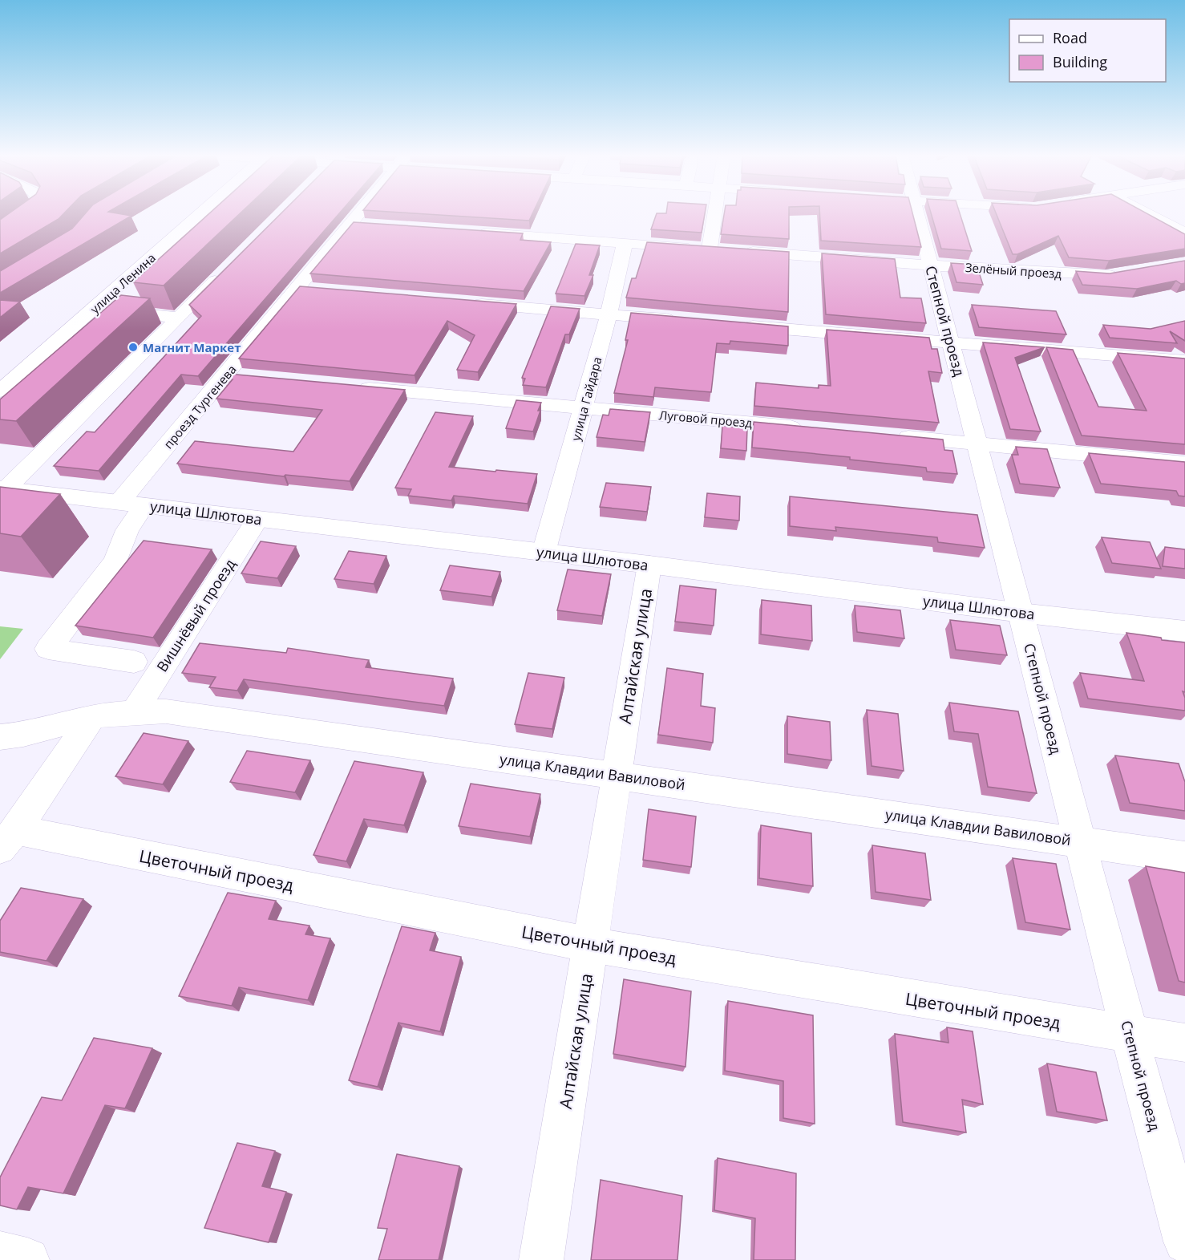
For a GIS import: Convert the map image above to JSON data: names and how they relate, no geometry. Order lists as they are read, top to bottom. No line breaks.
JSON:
{"streets":{"street":["Зелёный проезд","улица Ленина","Степной проезд","улица Гайдара","проезд Тургенева","Луговой проезд","улица Шлютова","Вишнёвый проезд","Алтайская улица","улица Клавдии Вавиловой","Цветочный проезд"]},"crossings":[["Зелёный проезд","Степной проезд"],["Зелёный проезд","улица Гайдара"],["Степной проезд","улица Шлютова"],["Степной проезд","улица Клавдии Вавиловой"],["Степной проезд","Цветочный проезд"],["улица Гайдара","Луговой проезд"],["улица Гайдара","улица Шлютова"],["проезд Тургенева","улица Шлютова"],["улица Шлютова","Вишнёвый проезд"],["улица Шлютова","Алтайская улица"],["Вишнёвый проезд","улица Клавдии Вавиловой"],["Алтайская улица","улица Клавдии Вавиловой"],["Алтайская улица","Цветочный проезд"]],"places":["Магнит Маркет"],"legend":["Road","Building"]}
